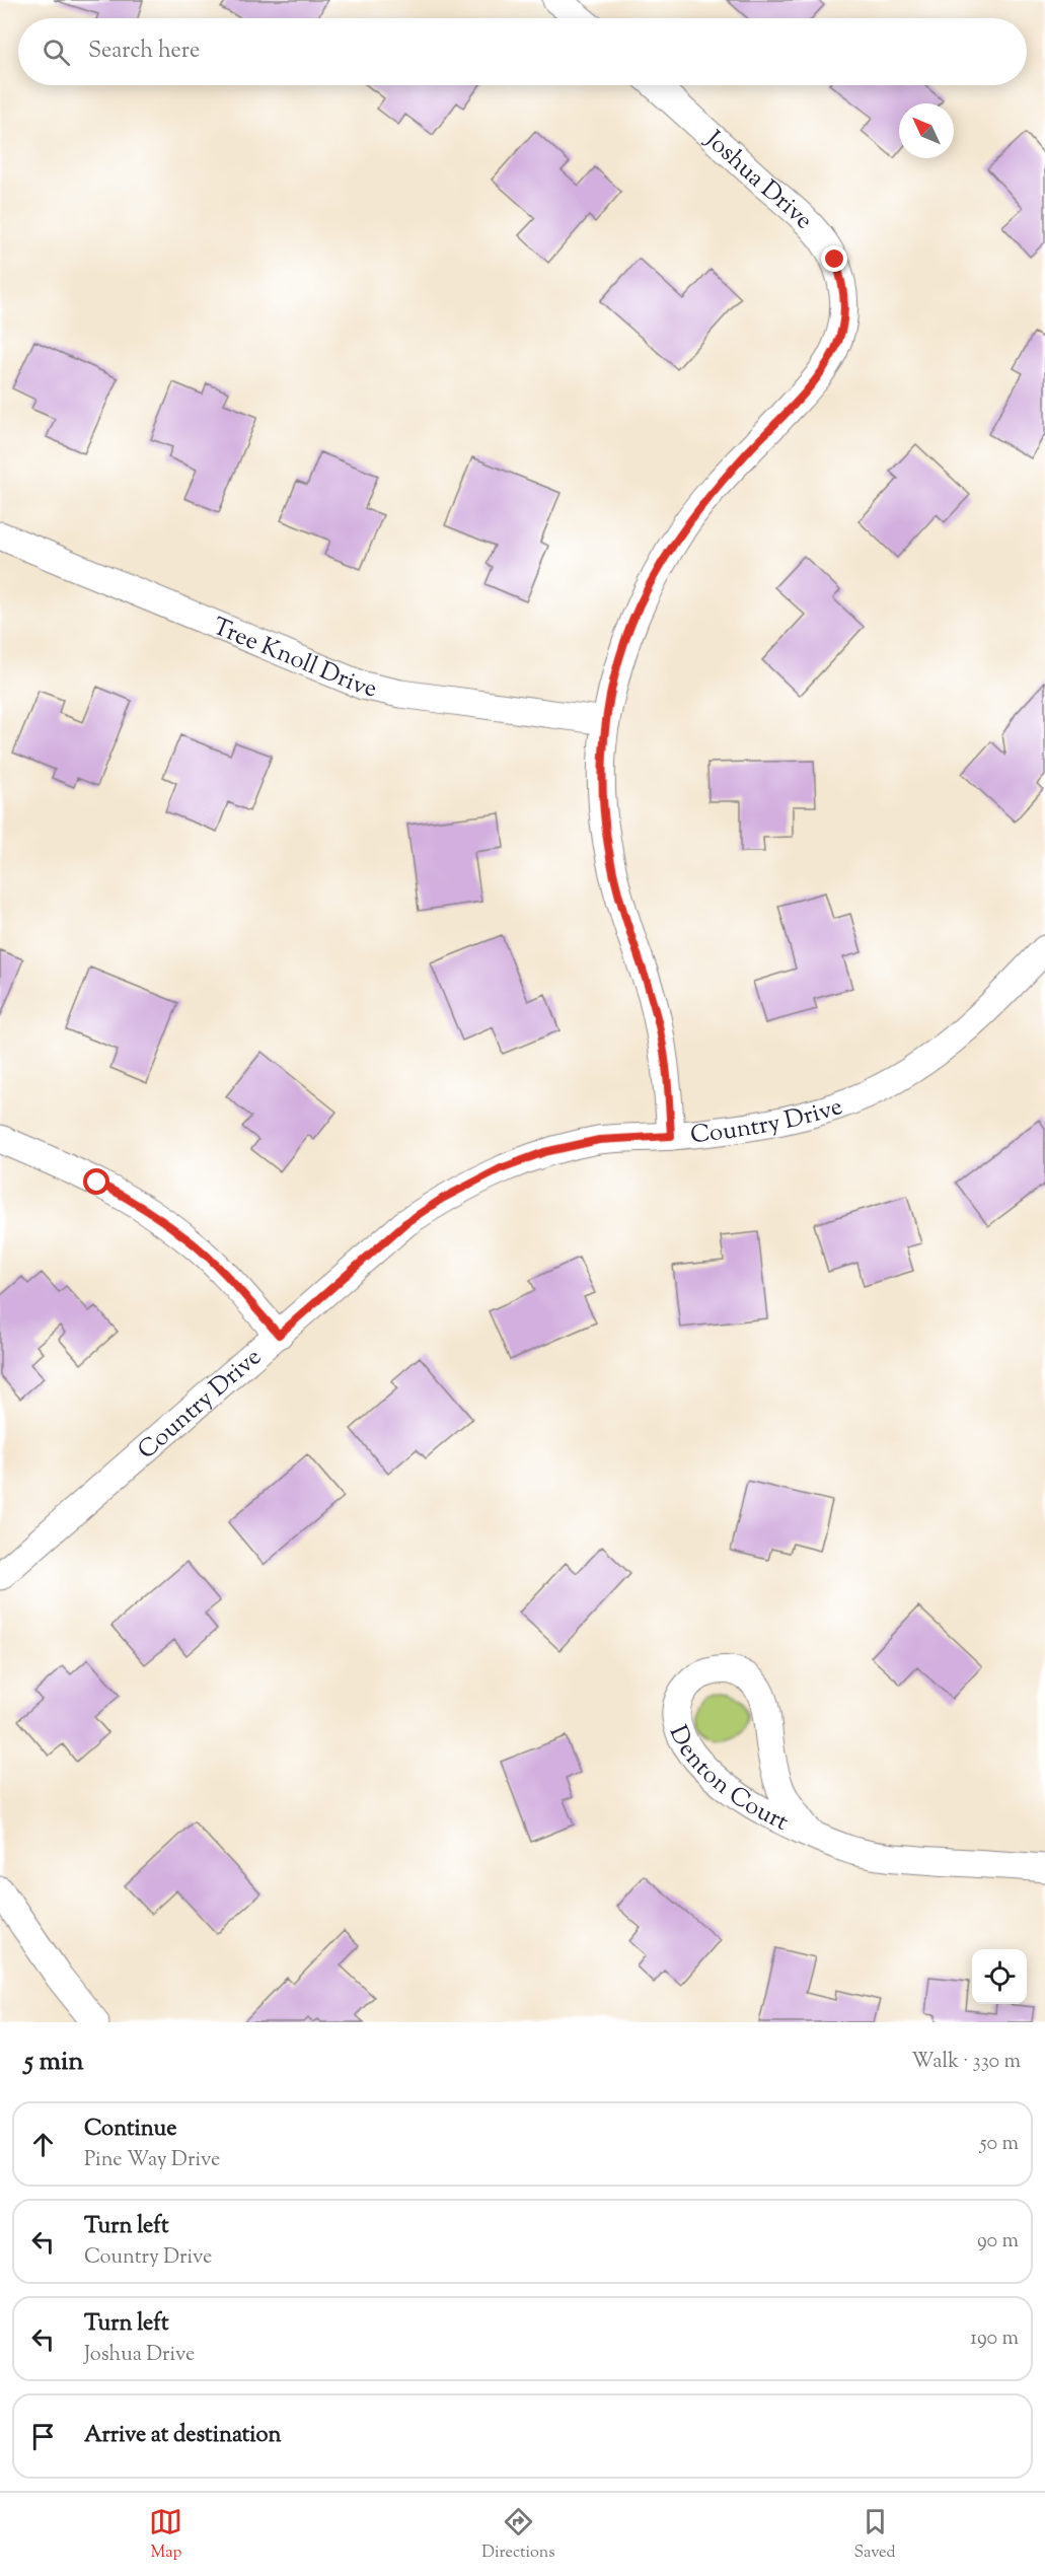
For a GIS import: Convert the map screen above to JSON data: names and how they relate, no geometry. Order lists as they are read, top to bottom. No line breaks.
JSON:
{"streets":{"street":["Joshua Drive","Tree Knoll Drive","Country Drive","Denton Court"]},"crossings":[["Joshua Drive","Tree Knoll Drive"],["Joshua Drive","Country Drive"]],"north":"top left","page":{"search":"Search here","heading":["5 min","Walk · 330 m"],"list":[["Continue","Pine Way Drive","50 m"],["Turn left","Country Drive","90 m"],["Turn left","Joshua Drive","190 m"],"Arrive at destination"],"nav":["Map","Directions","Saved"]}}
